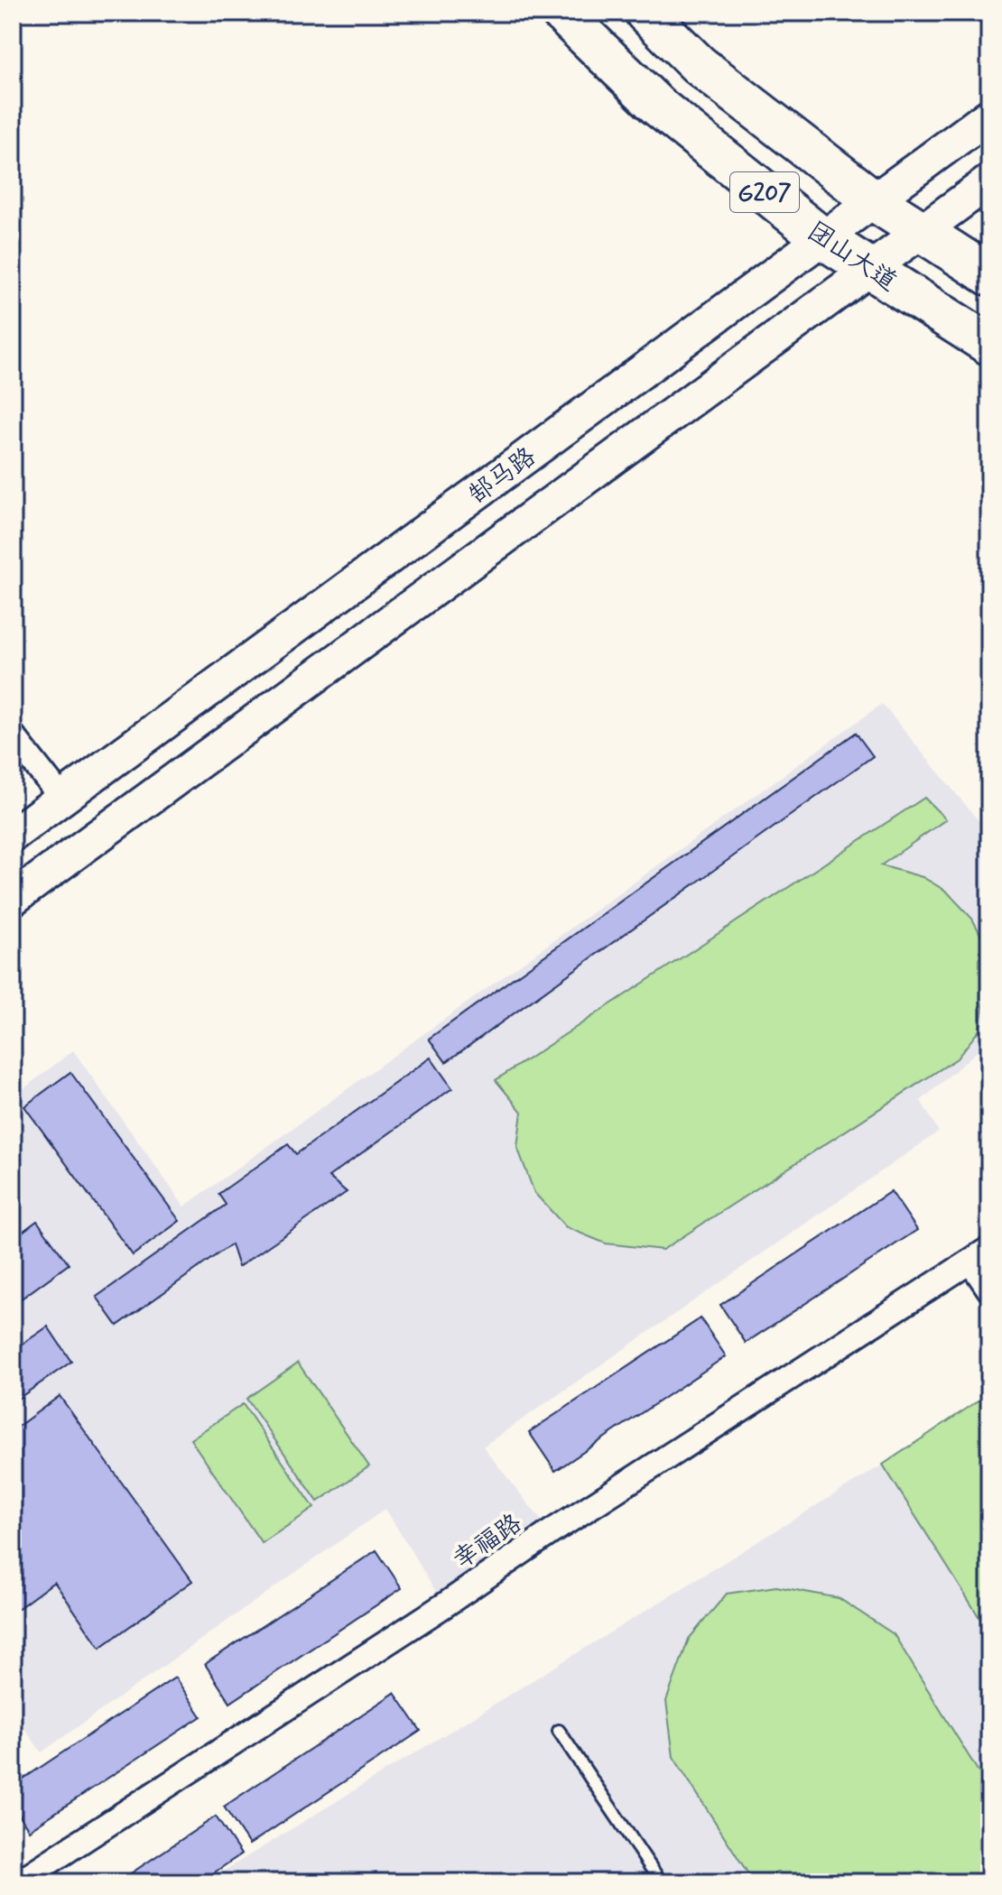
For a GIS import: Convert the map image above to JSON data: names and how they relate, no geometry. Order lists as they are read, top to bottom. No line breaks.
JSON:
{"streets":{"highway":["G207","团山大道"],"main road":["郜马路"],"street":["幸福路"]},"crossings":[["G207","郜马路"],["团山大道","郜马路"]]}
